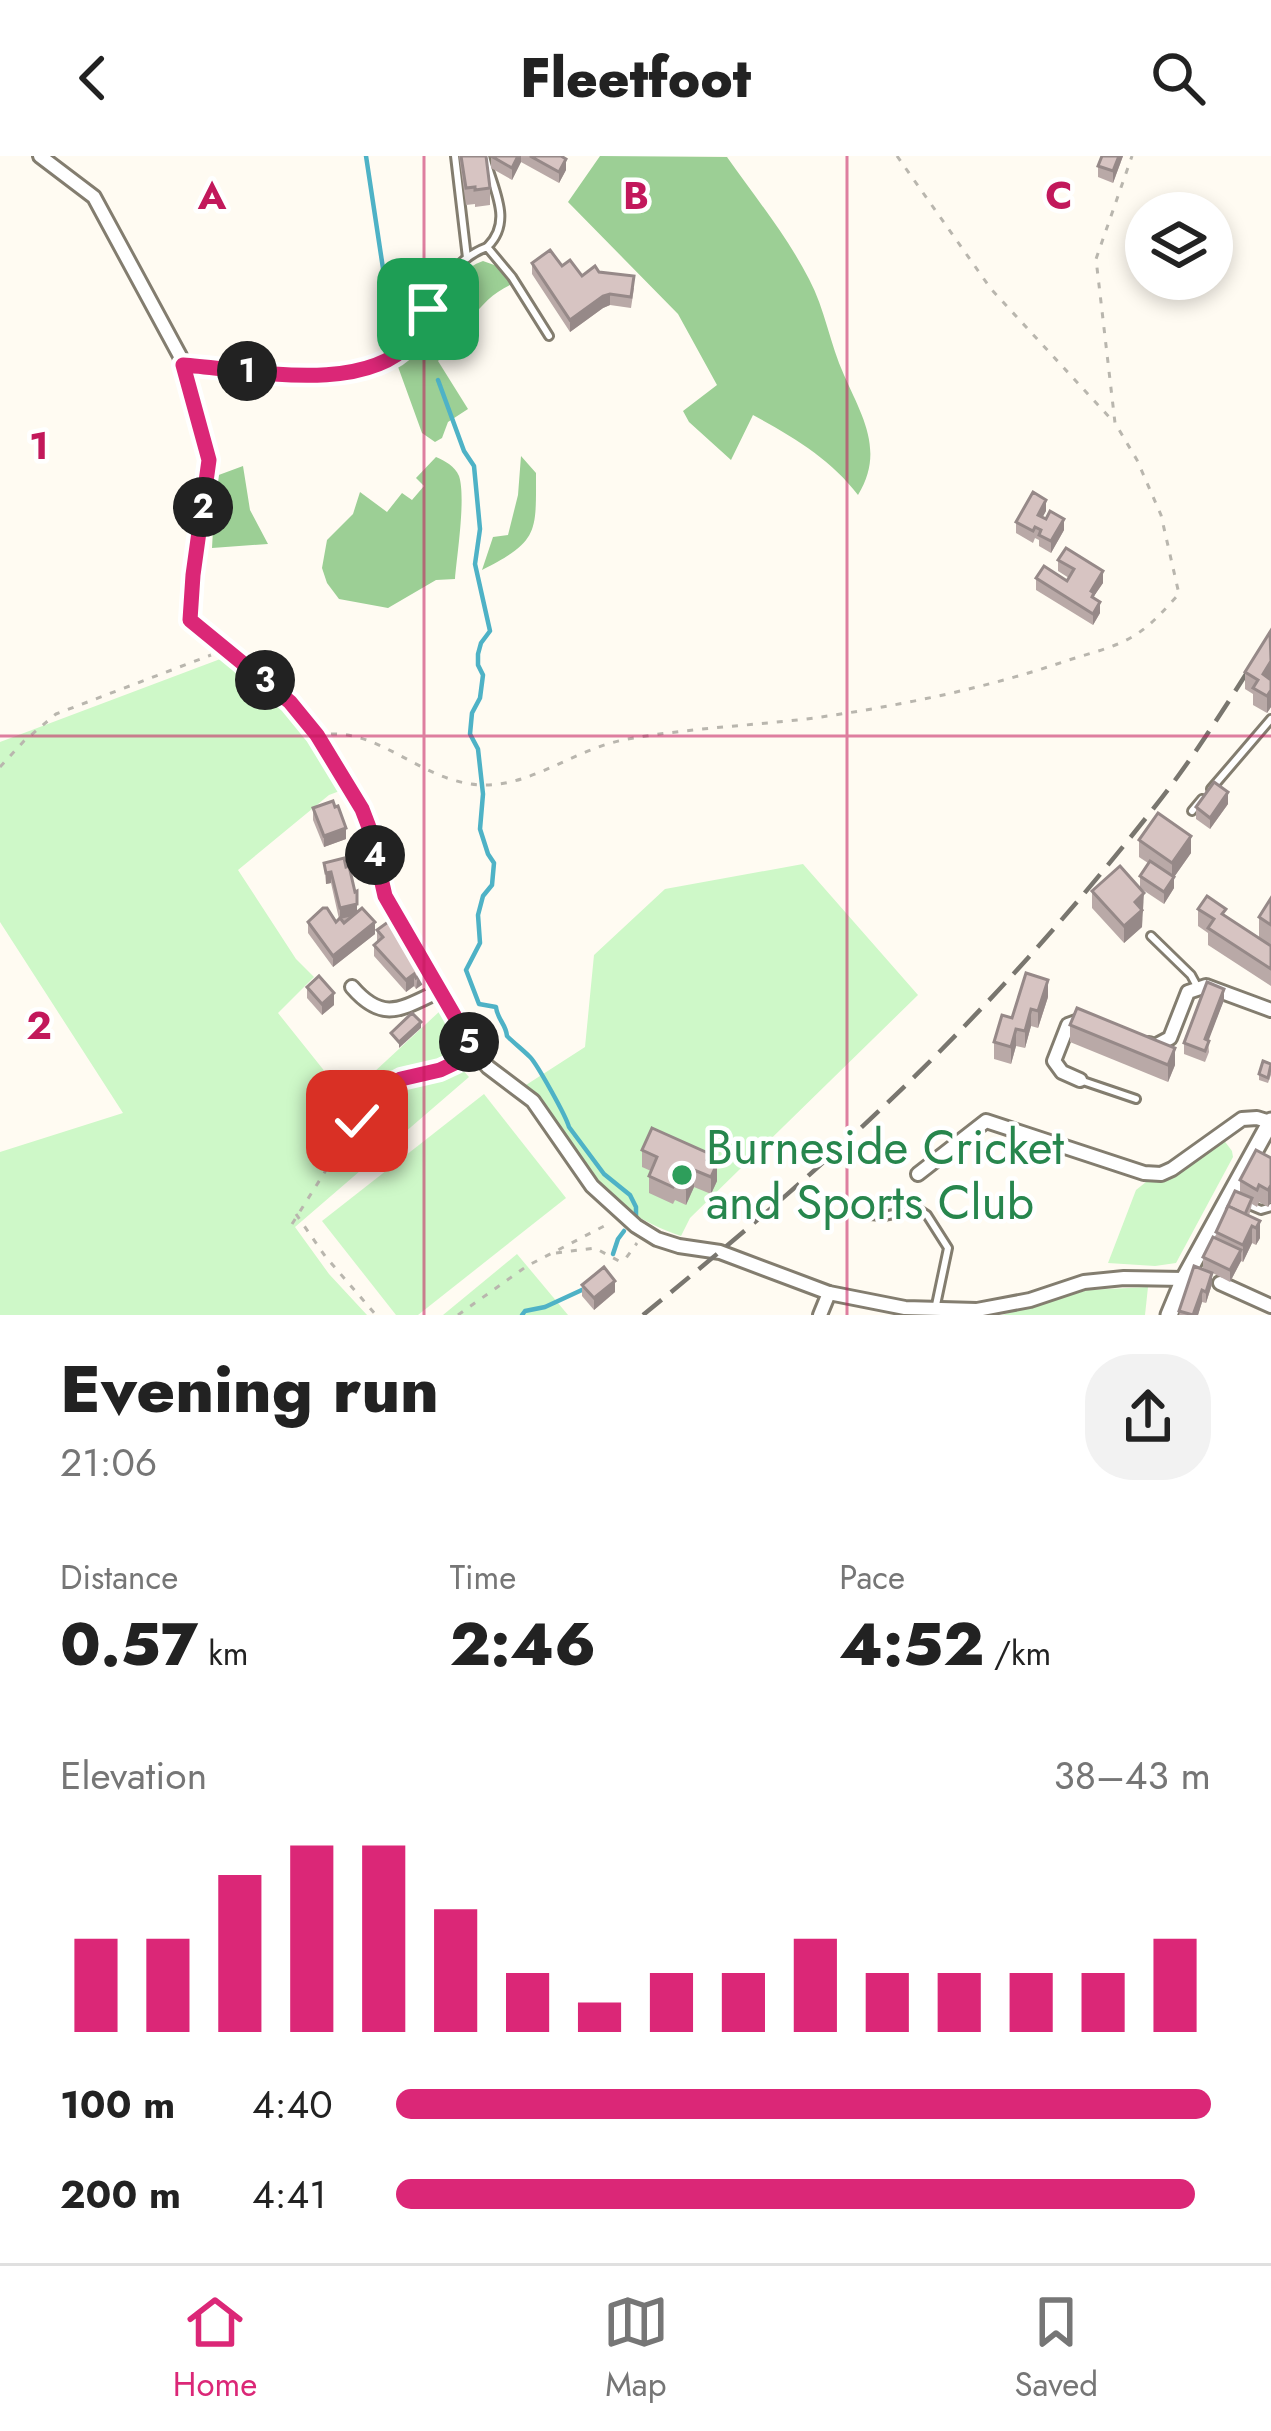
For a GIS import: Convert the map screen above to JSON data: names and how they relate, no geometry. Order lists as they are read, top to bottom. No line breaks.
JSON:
{"places":["Burneside Cricket and Sports Club"],"page":{"header":"Fleetfoot","pins":["1","2","3","4","5"],"heading":["Evening run","21:06"],"stats":[["Distance","0.57 km"],["Time","2:46"],["Pace","4:52 /km"]],"chart":["Elevation","38–43 m"],"list":[{"name":"100 m","note":"4:40"},{"name":"200 m","note":"4:41"}],"tabs":["Home","Map","Saved"]},"grid":{"columns":["A","B","C"],"rows":["1","2"]}}
